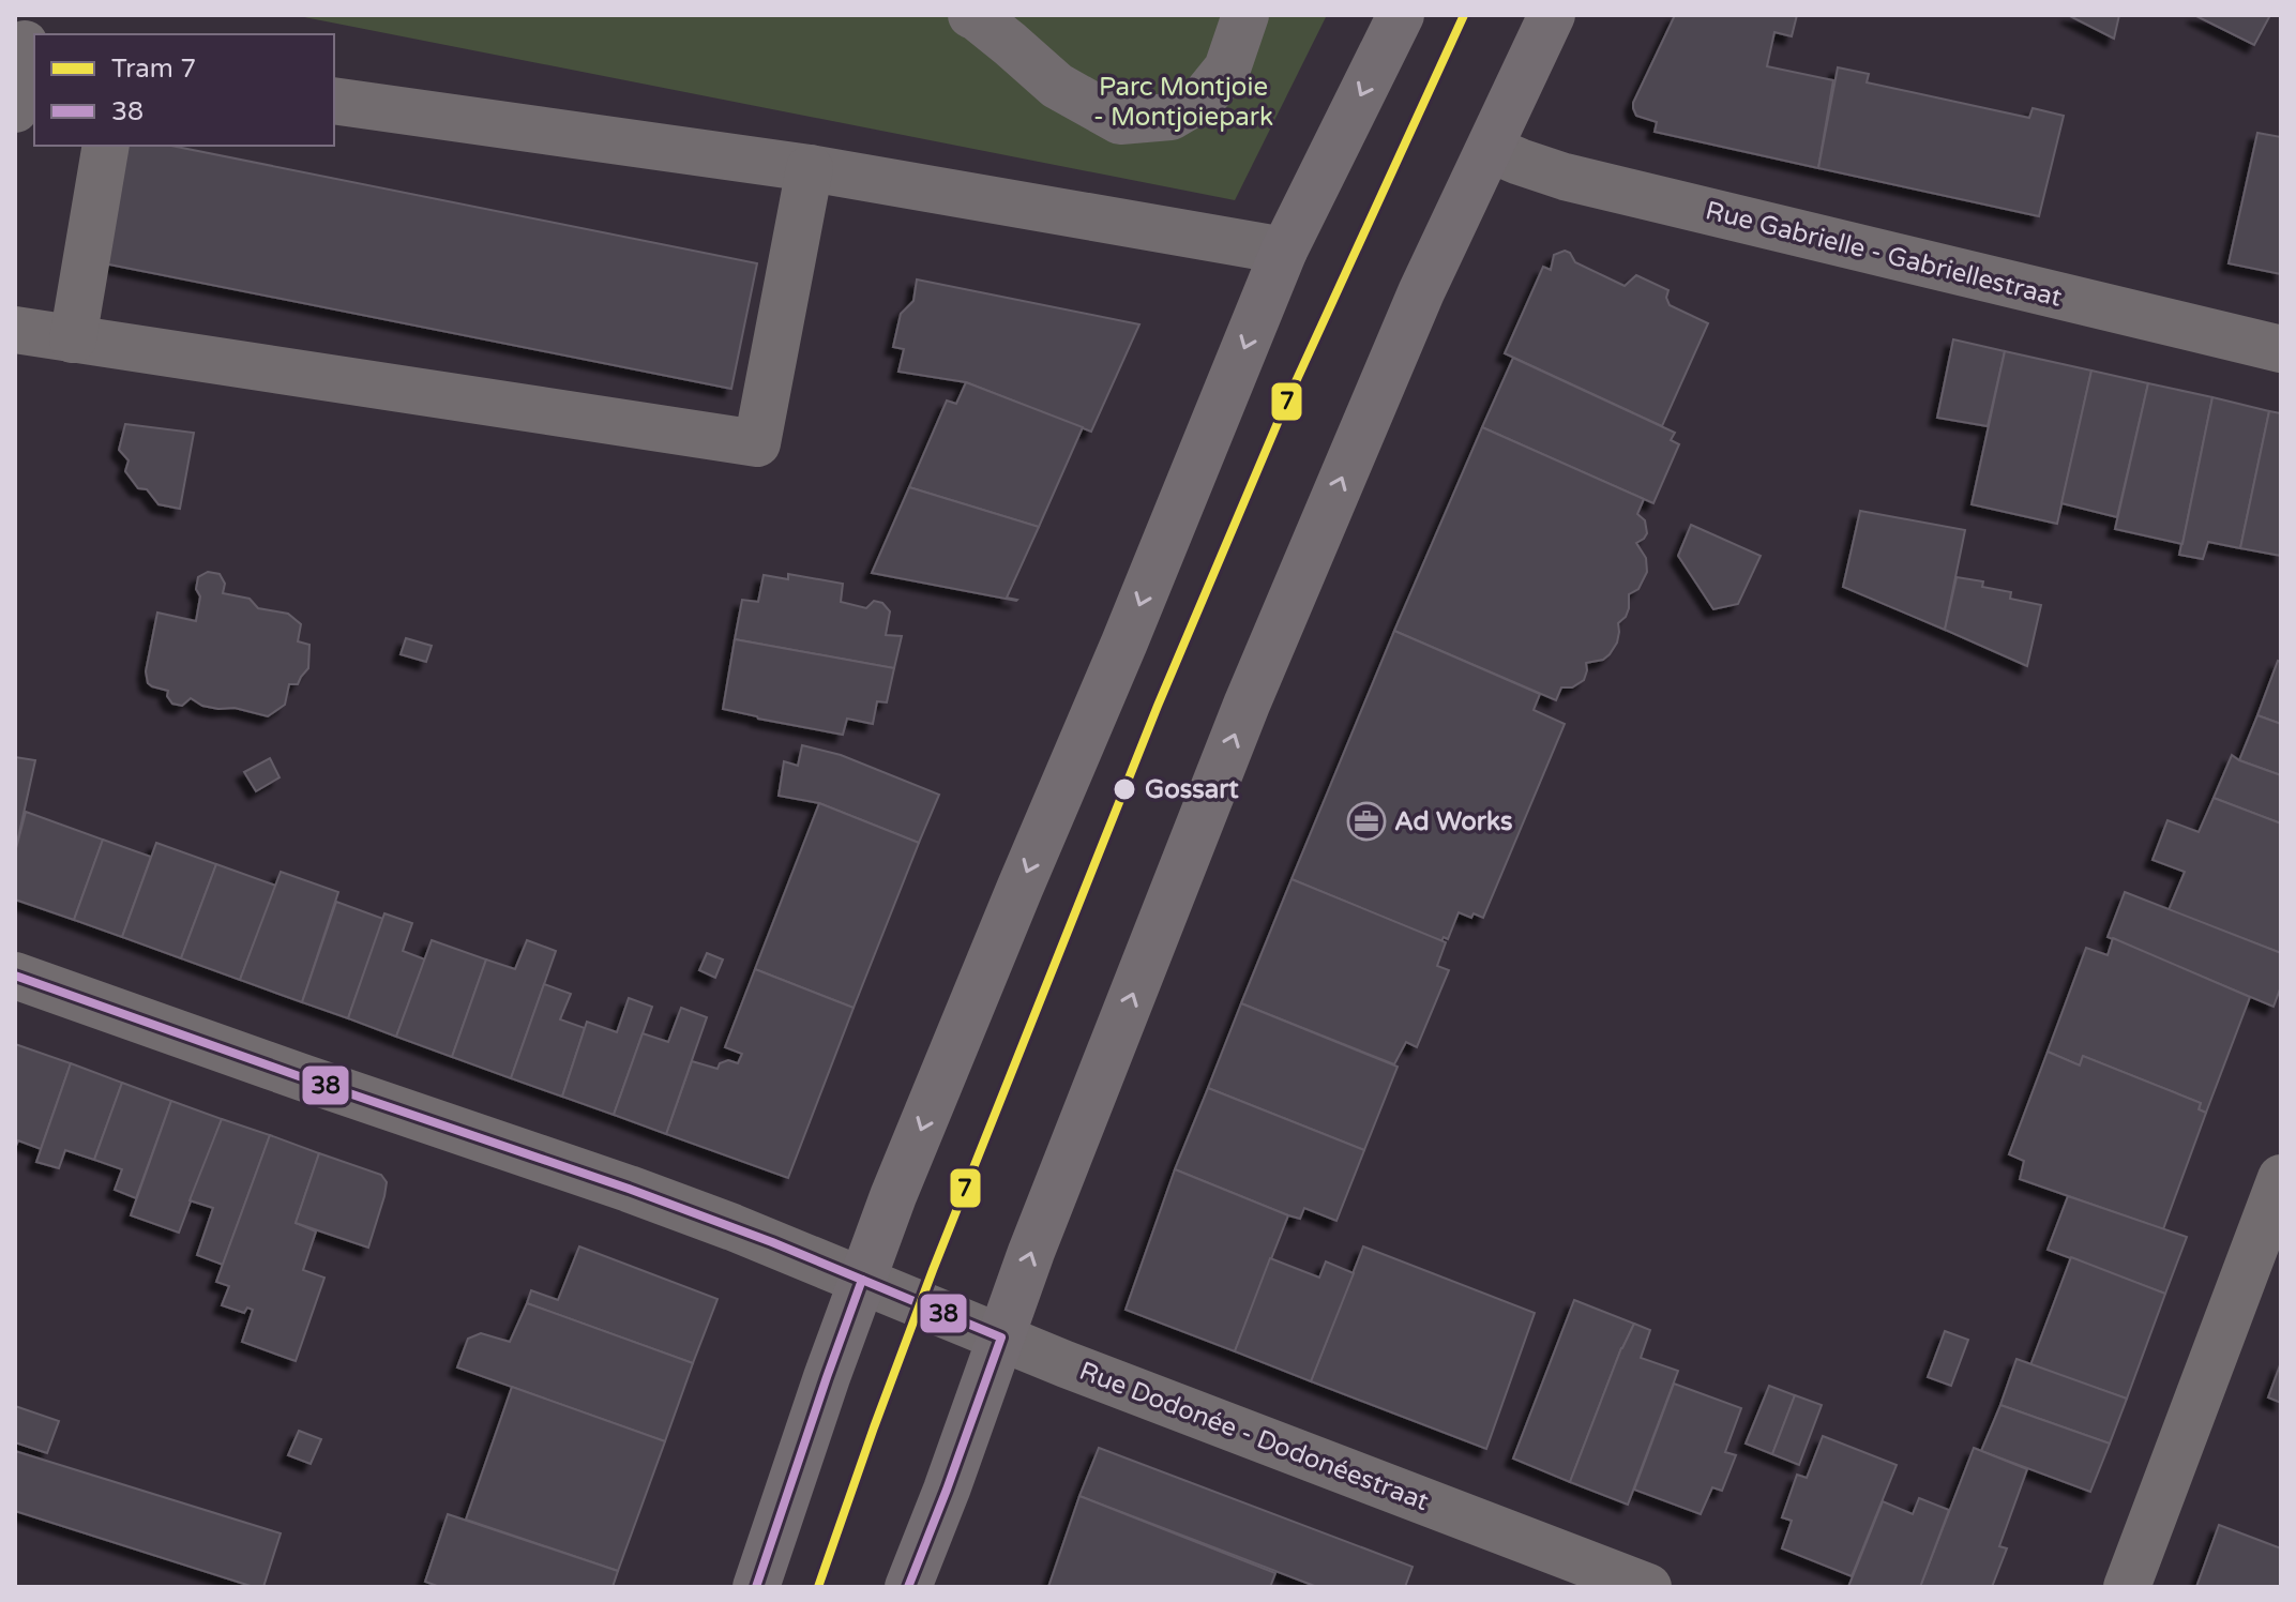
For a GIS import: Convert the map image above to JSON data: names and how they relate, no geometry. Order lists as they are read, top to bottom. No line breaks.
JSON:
{"streets":{"street":["Rue Gabrielle - Gabriellestraat","Rue Dodonée - Dodonéestraat"]},"parks":["Parc Montjoie - Montjoiepark"],"places":{"other":["Gossart"],"office":["Ad Works"]},"lines":["tram line 7","transit line 38"],"legend":["Tram 7","38"]}
